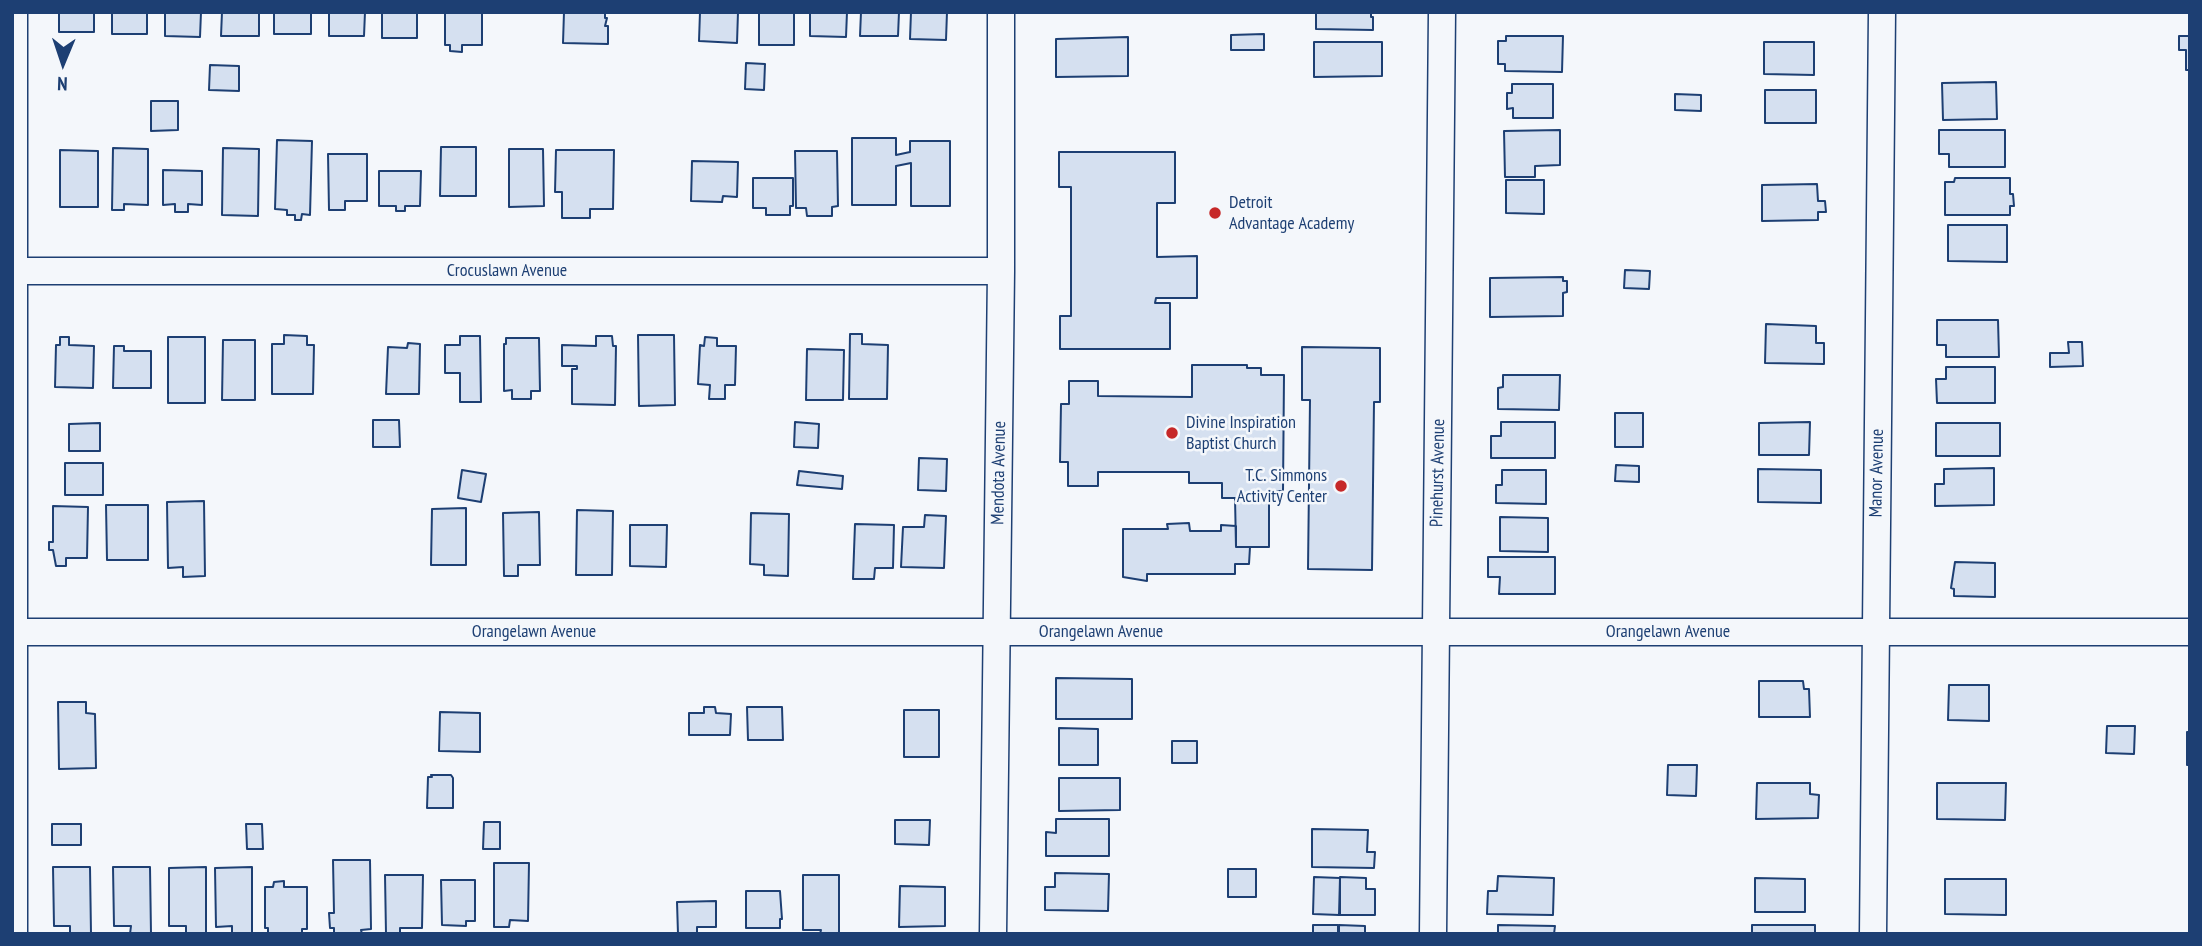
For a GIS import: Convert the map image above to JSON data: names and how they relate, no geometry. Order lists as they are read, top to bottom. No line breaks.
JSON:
{"streets":{"street":["Crocuslawn Avenue","Mendota Avenue","Pinehurst Avenue","Manor Avenue","Orangelawn Avenue"]},"crossings":[["Crocuslawn Avenue","Mendota Avenue"],["Mendota Avenue","Orangelawn Avenue"],["Pinehurst Avenue","Orangelawn Avenue"],["Manor Avenue","Orangelawn Avenue"]],"places":["Detroit Advantage Academy","Divine Inspiration Baptist Church","T.C. Simmons Activity Center"],"north":"bottom"}
